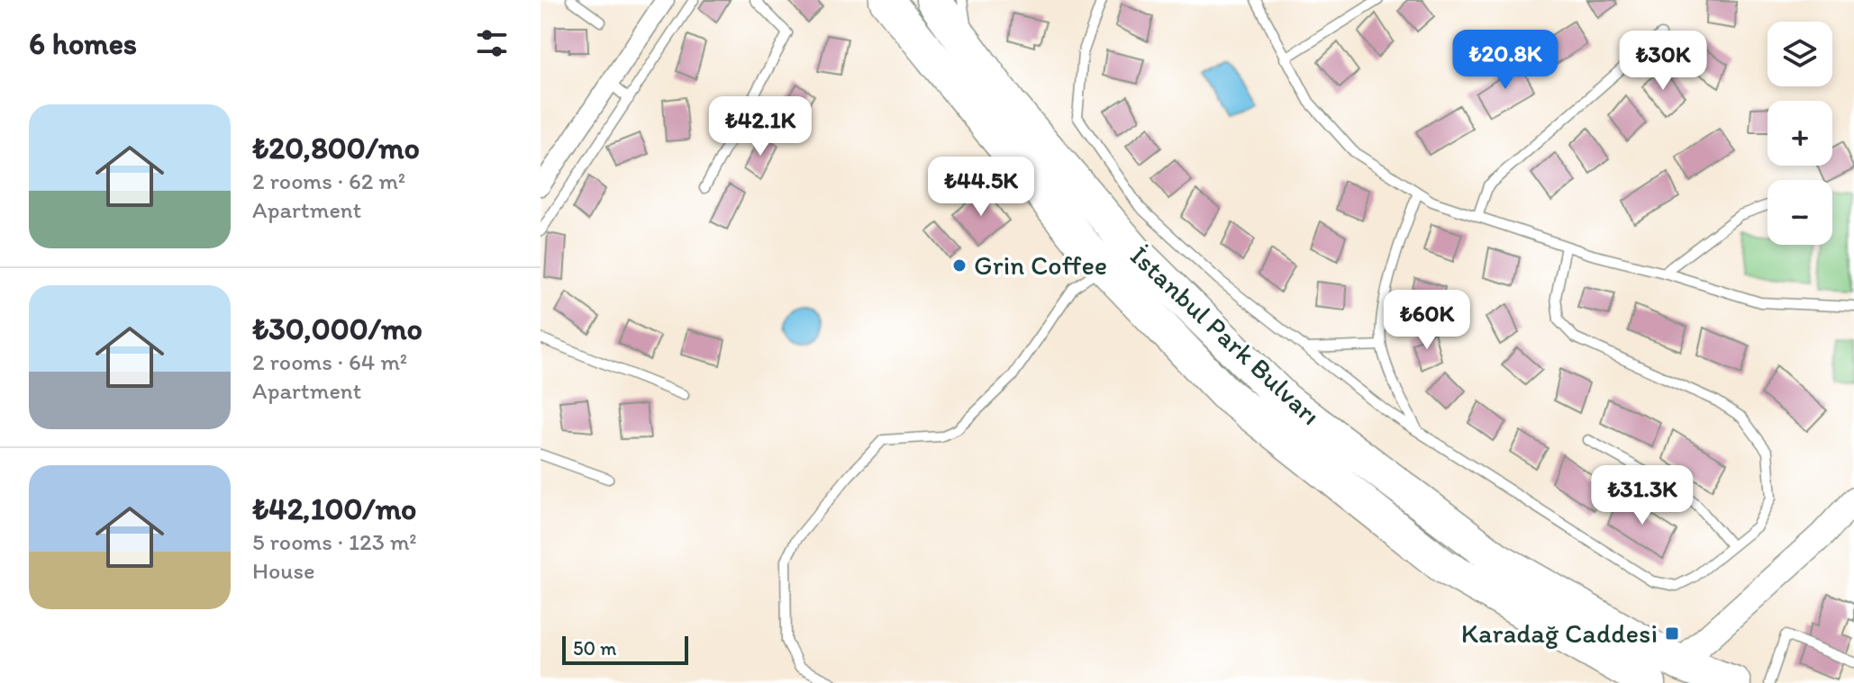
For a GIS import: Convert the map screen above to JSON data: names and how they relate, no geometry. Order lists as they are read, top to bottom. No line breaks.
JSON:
{"streets":{"highway":["İstanbul Park Bulvarı"]},"places":{"other":["Grin Coffee"],"transit":["Karadağ Caddesi"]},"scale_bar":"50 m","page":{"heading":"6 homes","map_buttons":["+","−"],"price":["₺20.8K","₺30K","₺42.1K","₺44.5K","₺60K","₺31.3K"],"list":[{"name":"₺20,800/mo","note":"2 rooms · 62 m² · Apartment"},{"name":"₺30,000/mo","note":"2 rooms · 64 m² · Apartment"},{"name":"₺42,100/mo","note":"5 rooms · 123 m² · House"}],"scale":"50 m"}}
